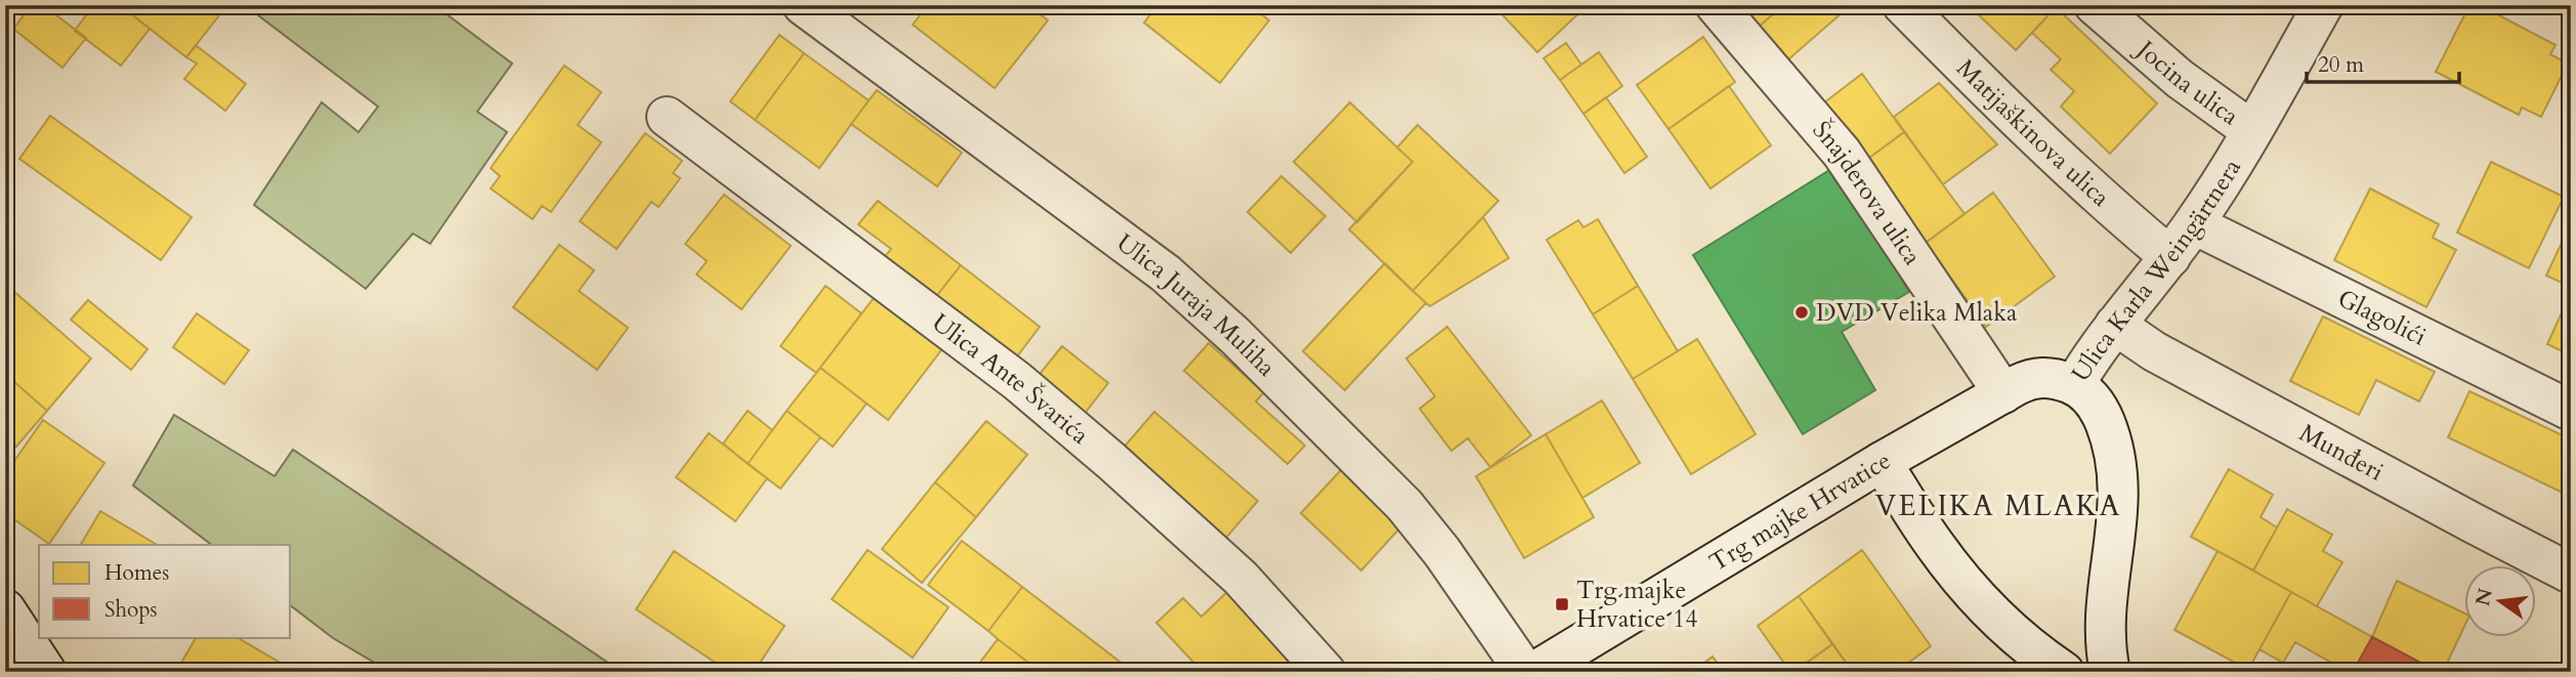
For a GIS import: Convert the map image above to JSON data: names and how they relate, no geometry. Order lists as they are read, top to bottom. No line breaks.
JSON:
{"streets":{"street":["Jocina ulica","Matijaškinova ulica","Šnajderova ulica","Ulica Karla Weingärtnera","Ulica Juraja Muliha","Glagolići","Ulica Ante Švarića","Munđeri","Trg majke Hrvatice"]},"crossings":[["Jocina ulica","Ulica Karla Weingärtnera"],["Matijaškinova ulica","Ulica Karla Weingärtnera"],["Šnajderova ulica","Trg majke Hrvatice"],["Ulica Karla Weingärtnera","Glagolići"],["Ulica Karla Weingärtnera","Munđeri"],["Ulica Karla Weingärtnera","Trg majke Hrvatice"]],"districts":["VELIKA MLAKA"],"places":{"other":["DVD Velika Mlaka"],"transit":["Trg majke Hrvatice 14"]},"legend":["Homes","Shops"],"scale_bar":"20 m","north":"left"}
